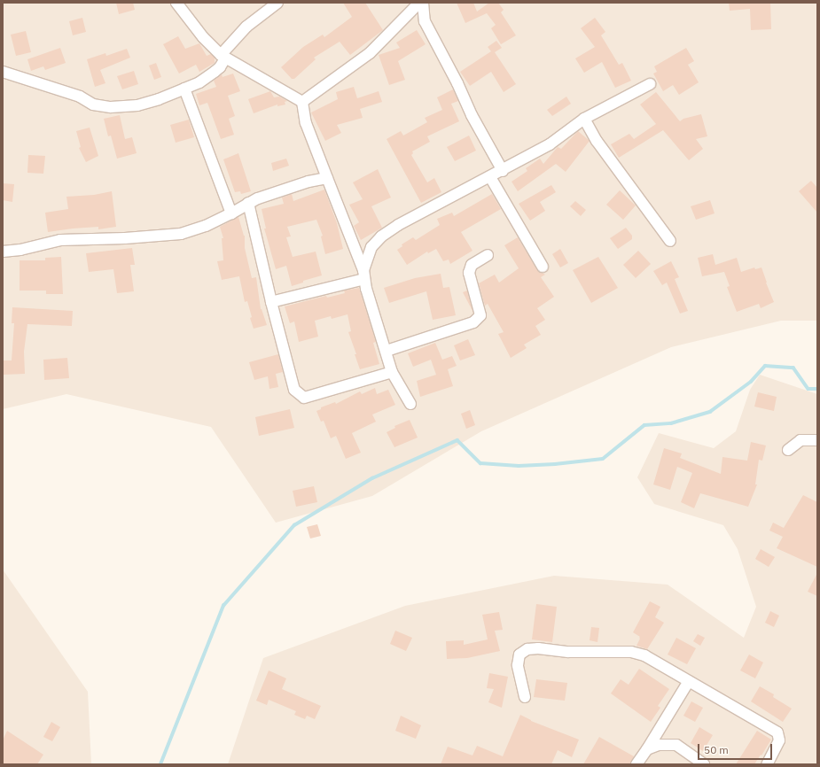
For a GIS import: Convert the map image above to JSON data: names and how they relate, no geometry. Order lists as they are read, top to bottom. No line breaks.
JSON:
{"scale_bar":"50 m"}
